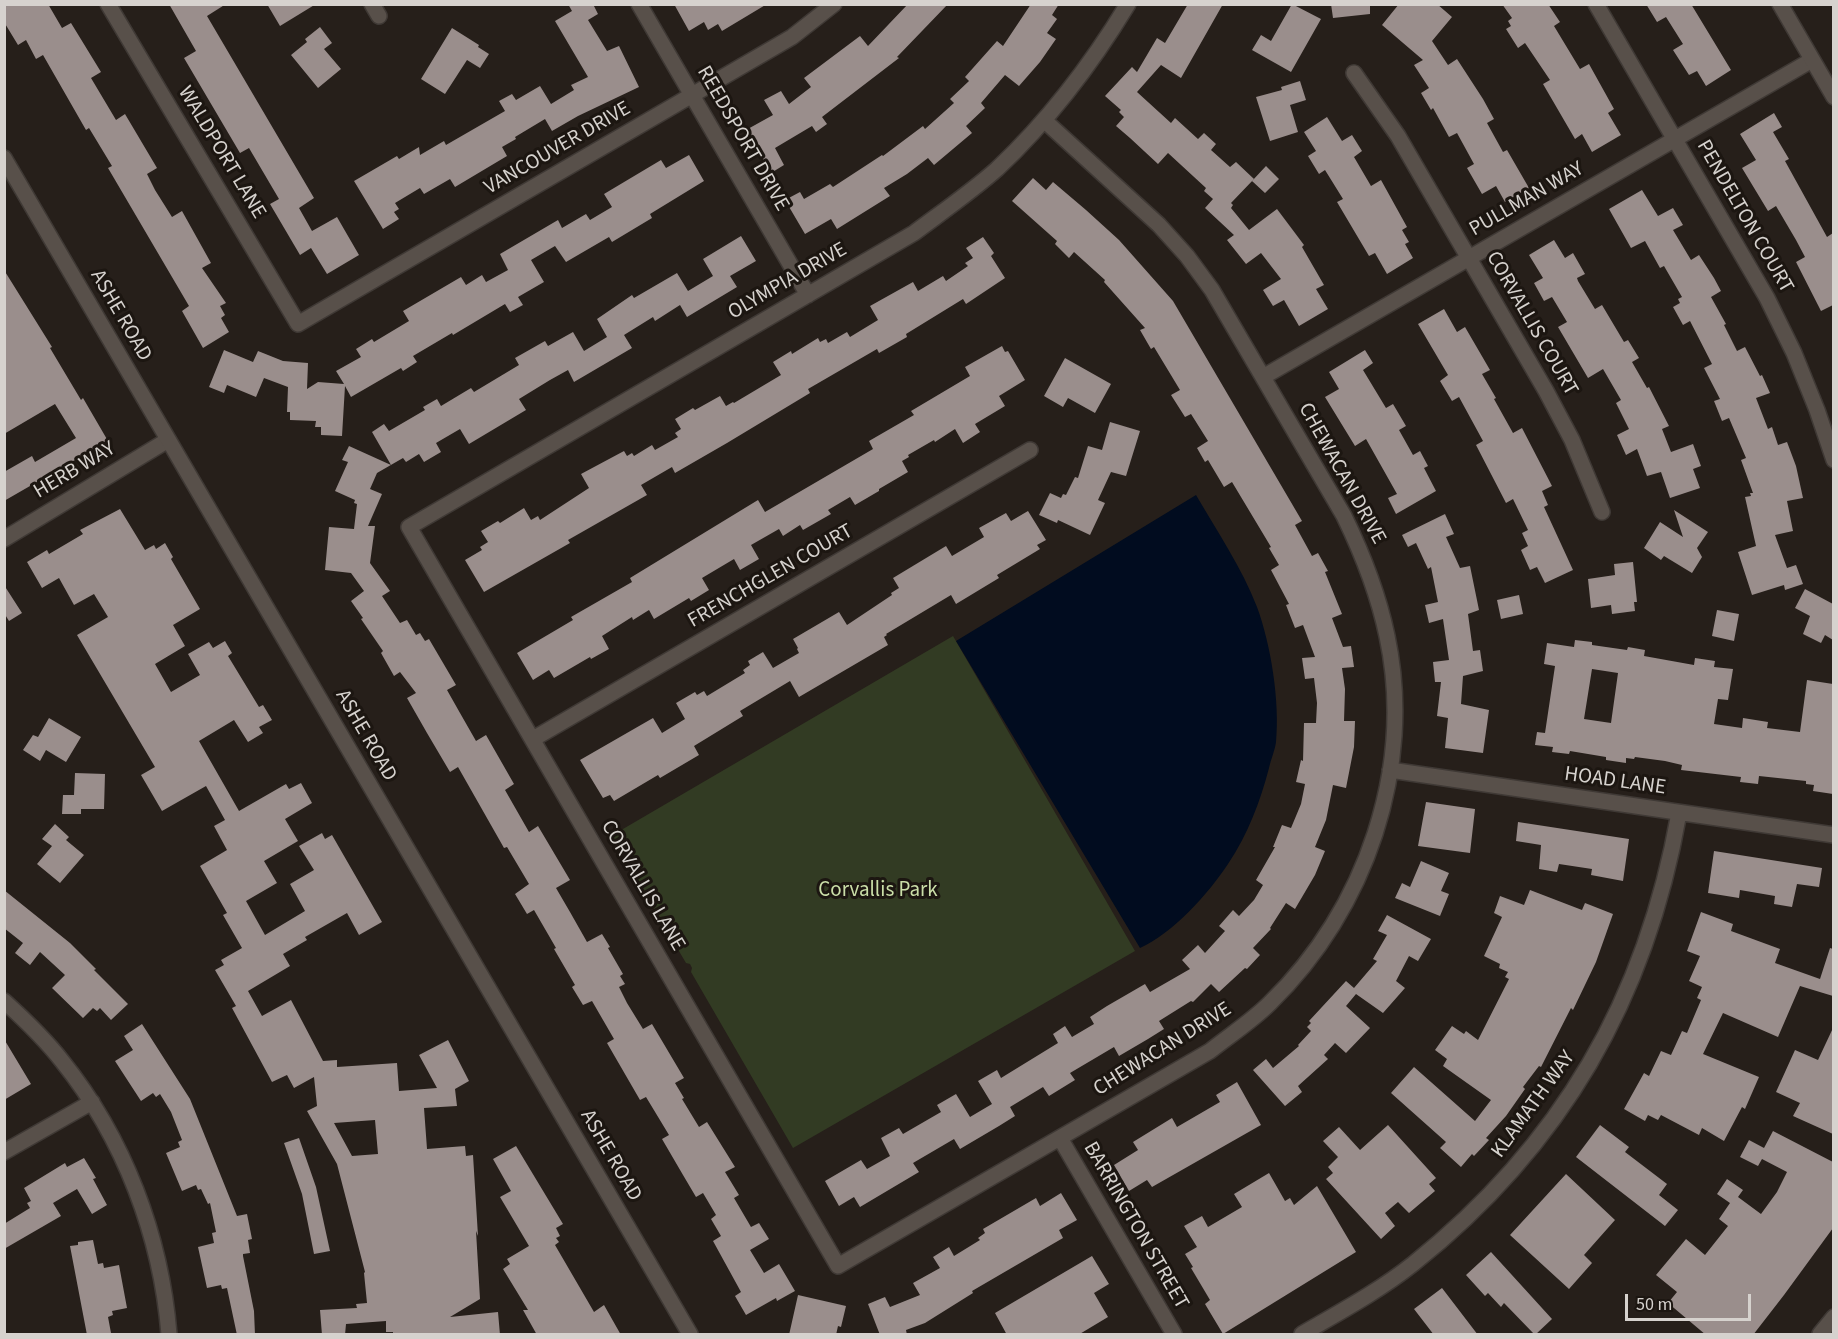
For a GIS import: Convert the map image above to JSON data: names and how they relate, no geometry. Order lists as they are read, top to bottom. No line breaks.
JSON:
{"streets":{"street":["REEDSPORT DRIVE","VANCOUVER DRIVE","WALDPORT LANE","PULLMAN WAY","PENDELTON COURT","OLYMPIA DRIVE","ASHE ROAD","CORVALLIS COURT","HERB WAY","CHEWACAN DRIVE","FRENCHGLEN COURT","HOAD LANE","CORVALLIS LANE","KLAMATH WAY","BARRINGTON STREET"]},"crossings":[["REEDSPORT DRIVE","VANCOUVER DRIVE"],["REEDSPORT DRIVE","OLYMPIA DRIVE"],["VANCOUVER DRIVE","WALDPORT LANE"],["PULLMAN WAY","PENDELTON COURT"],["PULLMAN WAY","CORVALLIS COURT"],["PULLMAN WAY","CHEWACAN DRIVE"],["OLYMPIA DRIVE","CHEWACAN DRIVE"],["OLYMPIA DRIVE","CORVALLIS LANE"],["ASHE ROAD","HERB WAY"],["CHEWACAN DRIVE","HOAD LANE"],["CHEWACAN DRIVE","CORVALLIS LANE"],["CHEWACAN DRIVE","BARRINGTON STREET"],["FRENCHGLEN COURT","CORVALLIS LANE"],["HOAD LANE","KLAMATH WAY"]],"parks":["Corvallis Park"],"scale_bar":"50 m"}
